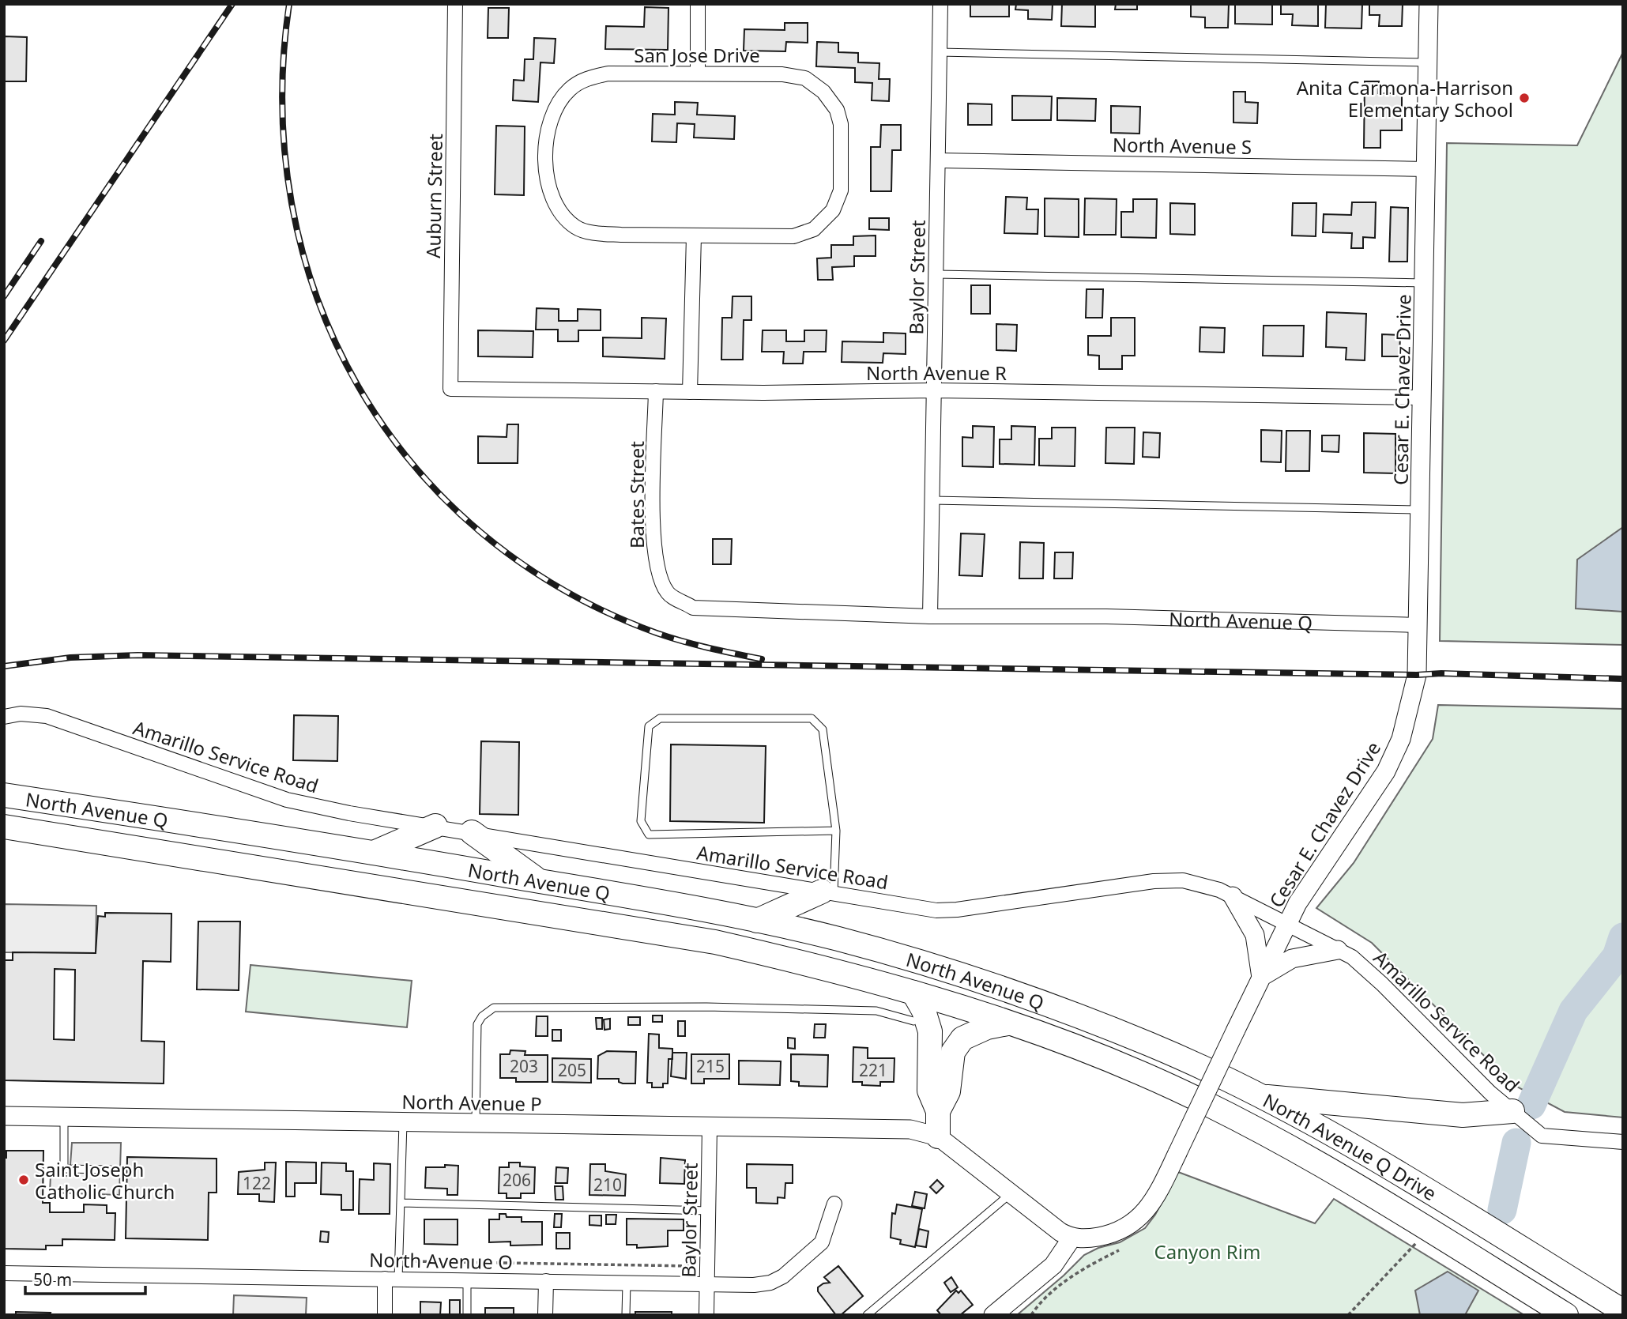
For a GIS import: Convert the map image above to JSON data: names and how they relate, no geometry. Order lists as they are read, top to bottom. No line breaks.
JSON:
{"streets":{"main road":["North Avenue Q","North Avenue Q Drive"],"street":["San Jose Drive","North Avenue S","Auburn Street","Baylor Street","North Avenue R","Cesar E. Chavez Drive","Bates Street","Amarillo Service Road","North Avenue P","North Avenue O"]},"crossings":[["North Avenue S","Baylor Street"],["North Avenue S","Cesar E. Chavez Drive"],["Auburn Street","North Avenue R"],["Baylor Street","North Avenue R"],["Baylor Street","North Avenue Q"],["Baylor Street","North Avenue P"],["Baylor Street","North Avenue O"],["North Avenue R","Cesar E. Chavez Drive"],["North Avenue R","Bates Street"],["Cesar E. Chavez Drive","North Avenue Q"],["Cesar E. Chavez Drive","Amarillo Service Road"],["Bates Street","North Avenue Q"],["North Avenue Q","North Avenue Q Drive"]],"parks":["Canyon Rim"],"places":["Anita Carmona-Harrison Elementary School","Saint Joseph Catholic Church"],"house_numbers":["203","215","205","221","206","122","210"],"scale_bar":"50 m"}
